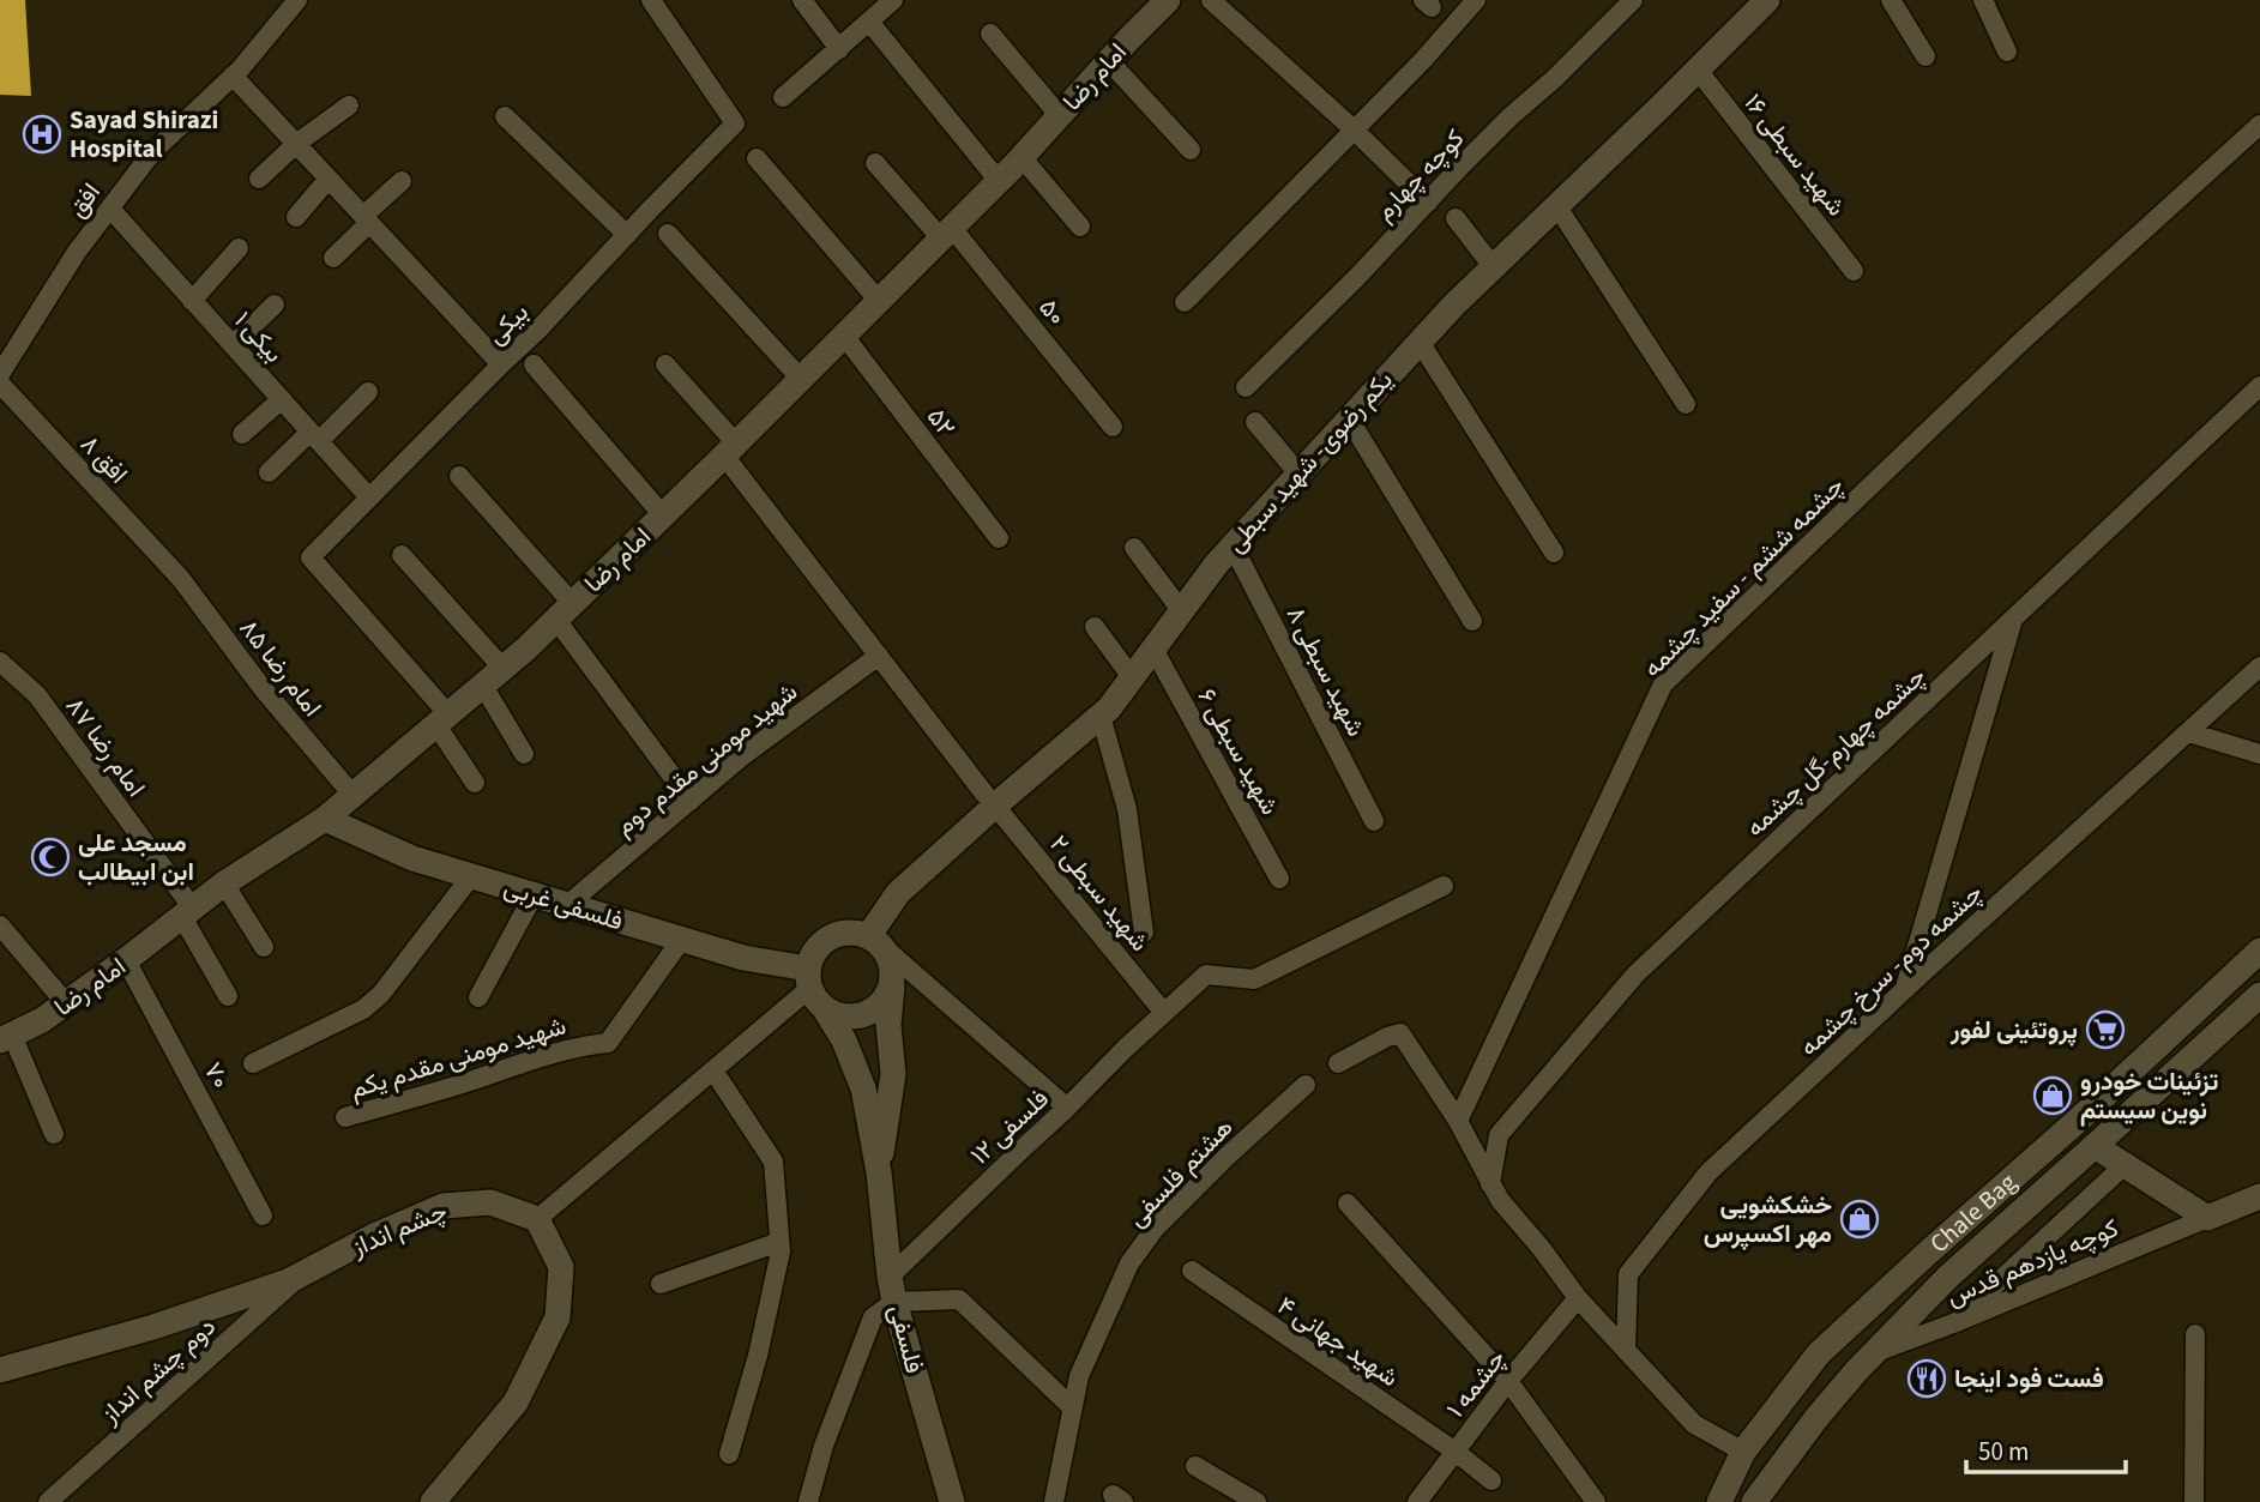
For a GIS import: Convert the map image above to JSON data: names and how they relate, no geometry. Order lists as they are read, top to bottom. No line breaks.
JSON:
{"streets":{"street":["امام رضا","شهید سبطی ۱۶","کوچه چهارم","افق","۵۰","بیکی","۱ بیکی","۵۲","افق ۸","یکم رضوی- شهید سبطی","چشمه ششم - سفید چشمه","امام رضا ۸۵","۸ شهید سبطی","امام رضا ۸۷","۶ شهید سبطی","چشمه چهارم-گل چشمه","شهید مومنی مقدم دوم","۲ شهید سبطی","فلسفی غربی","چشمه دوم- سرخ چشمه","شهید مومنی مقدم یکم","۷۰","۱۲ فلسفی","هشتم فلسفی","Chale Bag","چشم انداز","کوچه یازدهم قدس","فلسفی","۴ شهید جهانی","دوم چشم انداز","چشمه ۱"]},"crossings":[["امام رضا","۵۰"],["امام رضا","بیکی"],["امام رضا","۵۲"],["امام رضا","امام رضا ۸۵"],["امام رضا","امام رضا ۸۷"],["امام رضا","۲ شهید سبطی"],["امام رضا","فلسفی غربی"],["امام رضا","۷۰"],["شهید سبطی ۱۶","یکم رضوی- شهید سبطی"],["افق","۱ بیکی"],["بیکی","۱ بیکی"],["افق ۸","امام رضا ۸۵"],["یکم رضوی- شهید سبطی","۸ شهید سبطی"],["یکم رضوی- شهید سبطی","۶ شهید سبطی"],["یکم رضوی- شهید سبطی","۲ شهید سبطی"],["یکم رضوی- شهید سبطی","فلسفی غربی"],["شهید مومنی مقدم دوم","۲ شهید سبطی"],["شهید مومنی مقدم دوم","فلسفی غربی"],["۲ شهید سبطی","۱۲ فلسفی"],["فلسفی غربی","شهید مومنی مقدم یکم"],["۱۲ فلسفی","فلسفی"],["Chale Bag","کوچه یازدهم قدس"],["چشم انداز","دوم چشم انداز"],["۴ شهید جهانی","چشمه ۱"]],"places":{"hospital":["Sayad Shirazi Hospital"],"mosque":["مسجد علی ابن ابیطالب"],"supermarket":["پروتئینی لفور"],"shop":["تزئینات خودرو نوین سیستم","خشکشویی مهر اکسپرس"],"restaurant":["فست فود اينجا"]},"scale_bar":"50 m"}
